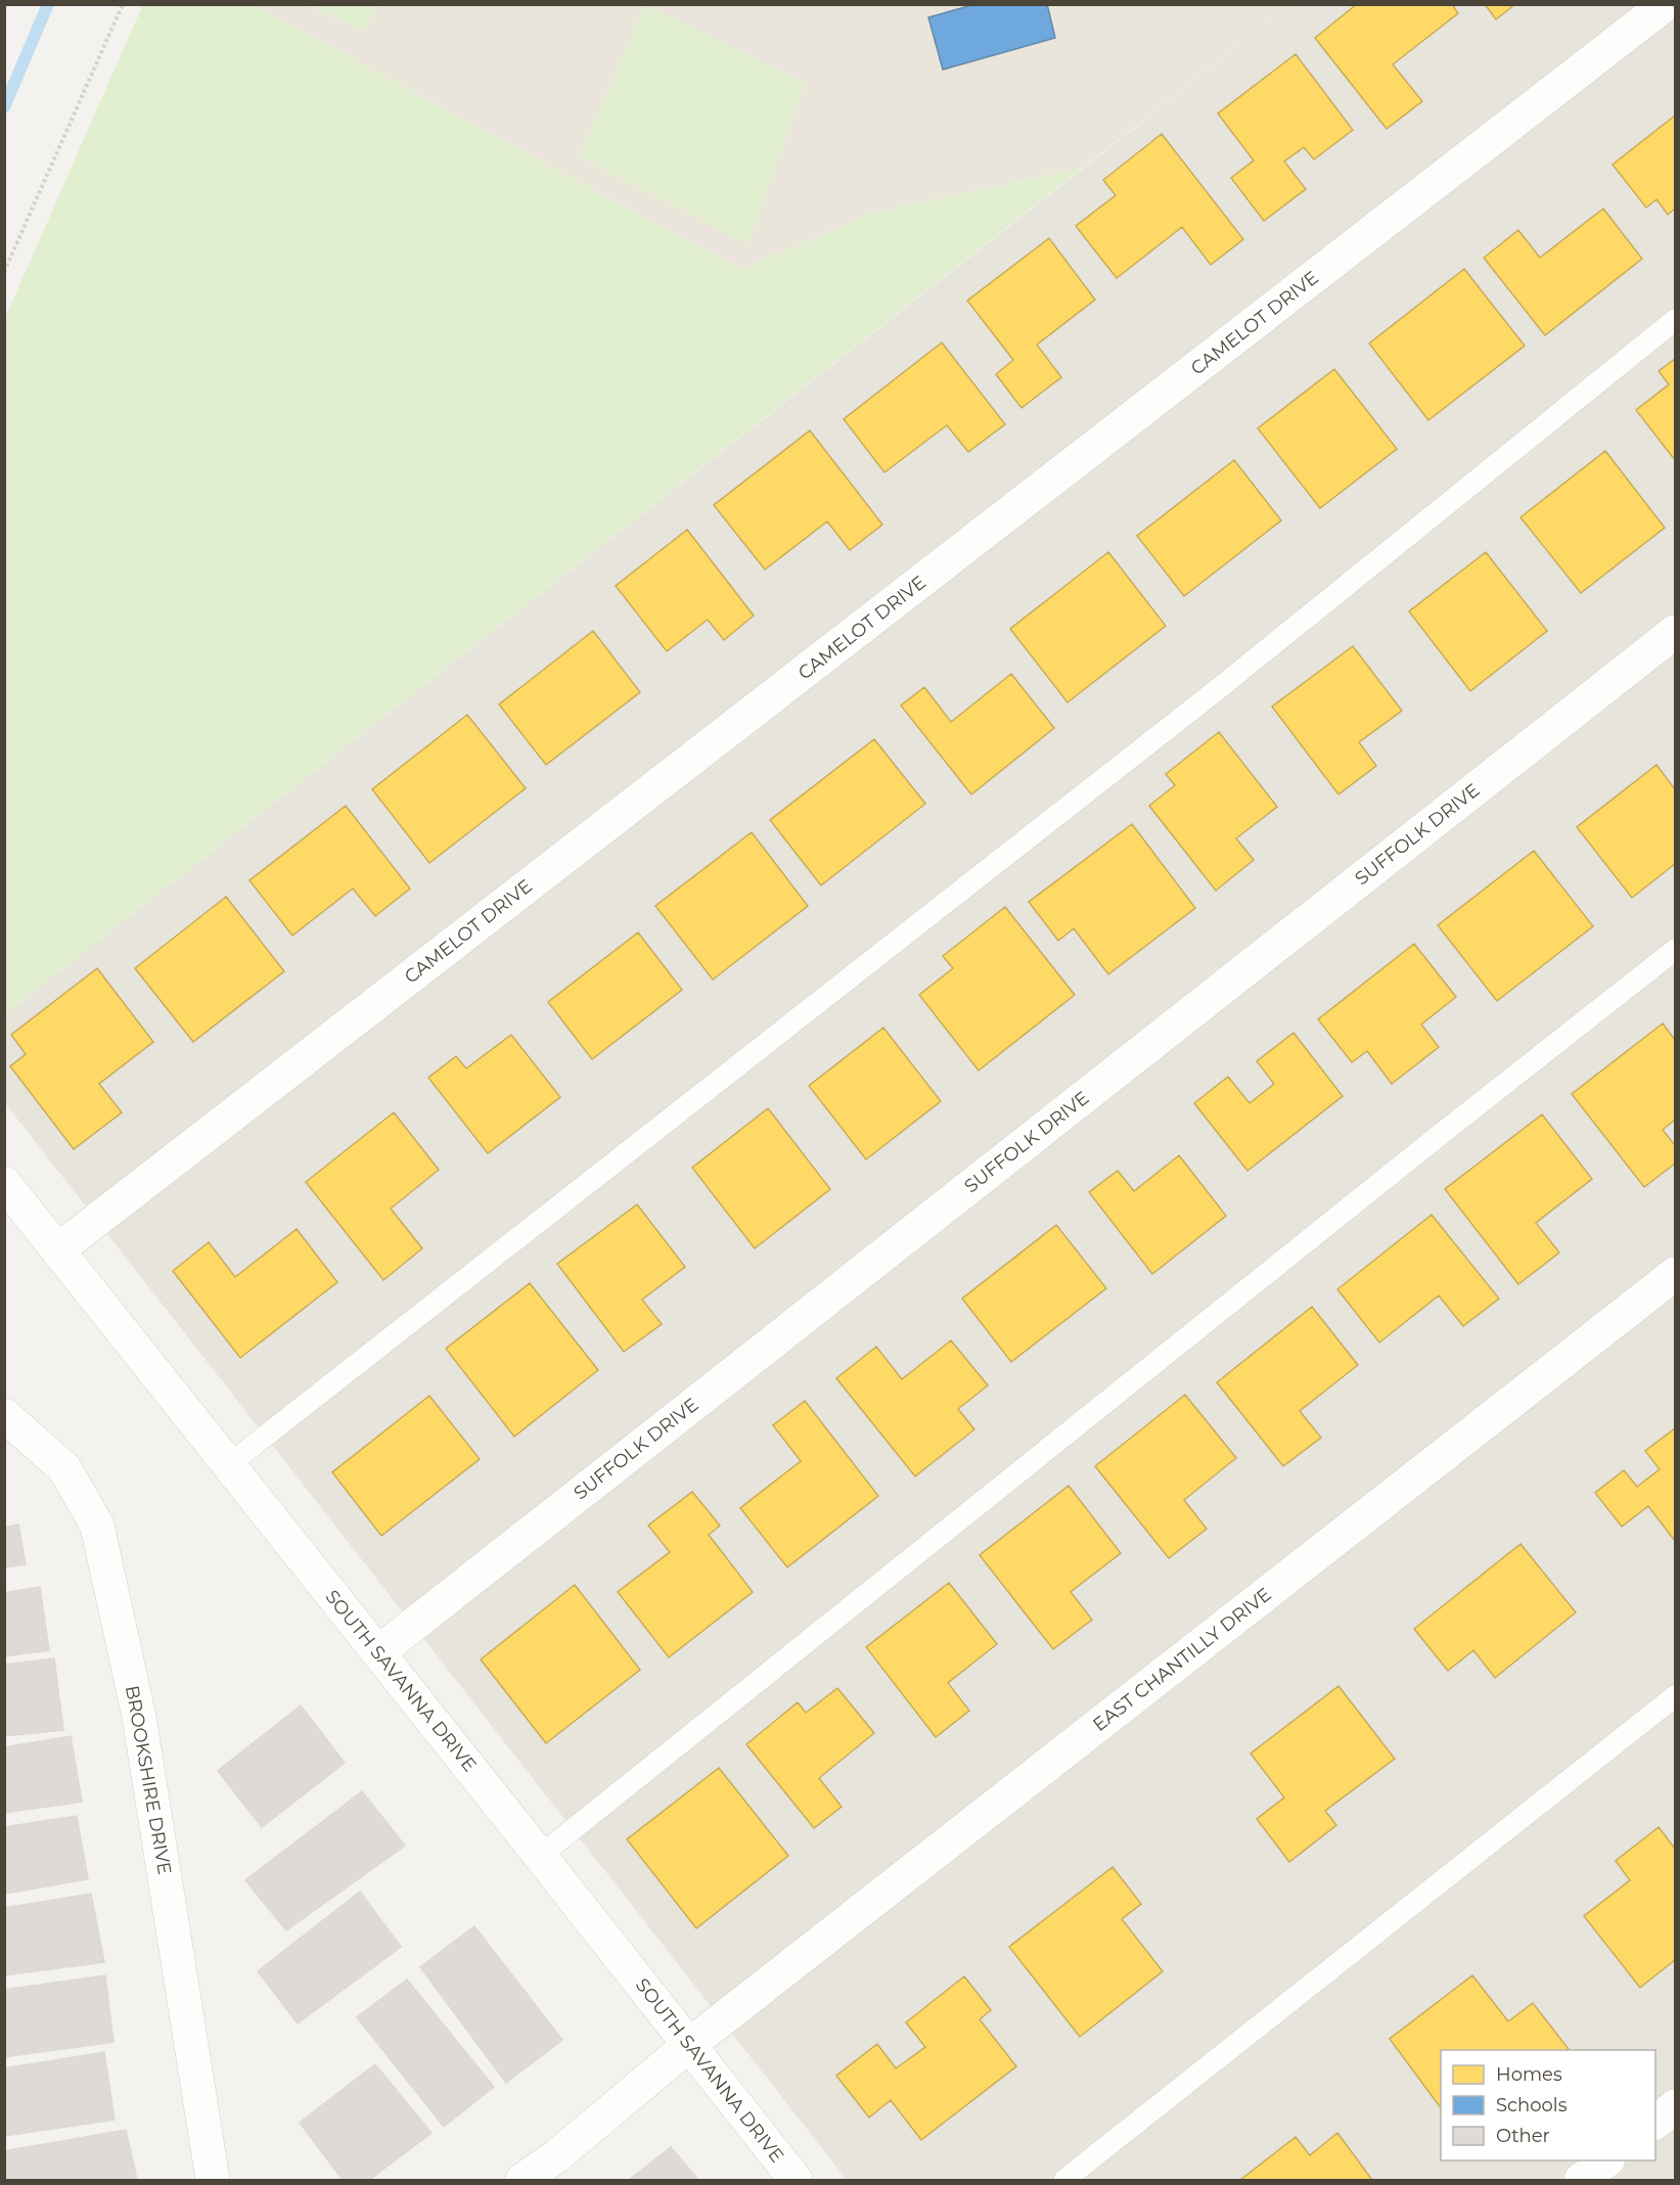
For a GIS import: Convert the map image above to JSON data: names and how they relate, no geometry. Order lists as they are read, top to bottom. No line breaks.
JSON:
{"streets":{"street":["CAMELOT DRIVE","SUFFOLK DRIVE","EAST CHANTILLY DRIVE","SOUTH SAVANNA DRIVE","BROOKSHIRE DRIVE"]},"crossings":[["CAMELOT DRIVE","SOUTH SAVANNA DRIVE"],["SUFFOLK DRIVE","SOUTH SAVANNA DRIVE"],["EAST CHANTILLY DRIVE","SOUTH SAVANNA DRIVE"]],"legend":["Homes","Schools","Other"]}
